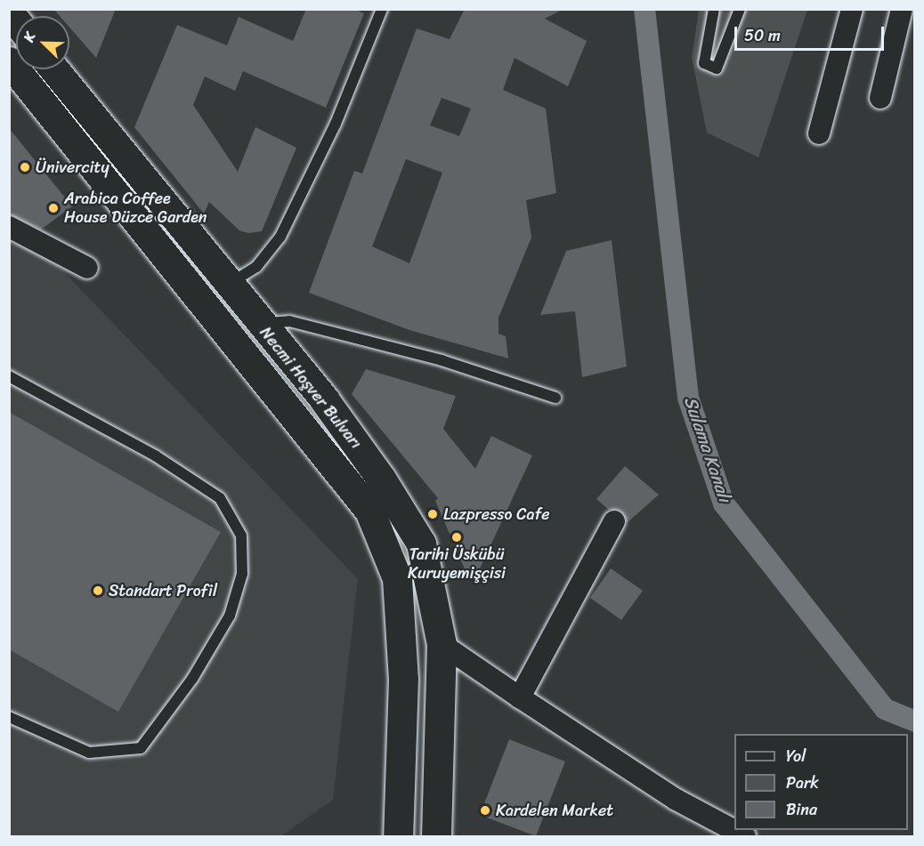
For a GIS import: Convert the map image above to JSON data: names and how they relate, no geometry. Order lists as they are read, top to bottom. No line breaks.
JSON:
{"streets":{"main road":["Necmi Hoşver Bulvarı"]},"water":["Sulama Kanalı"],"places":["Ünivercity","Arabica Coffee House Düzce Garden","Lazpresso Cafe","Tarihi Üskübü Kuruyemişçisi","Standart Profil","Kardelen Market"],"legend":["Yol","Park","Bina"],"scale_bar":"50 m","north":"top left"}
